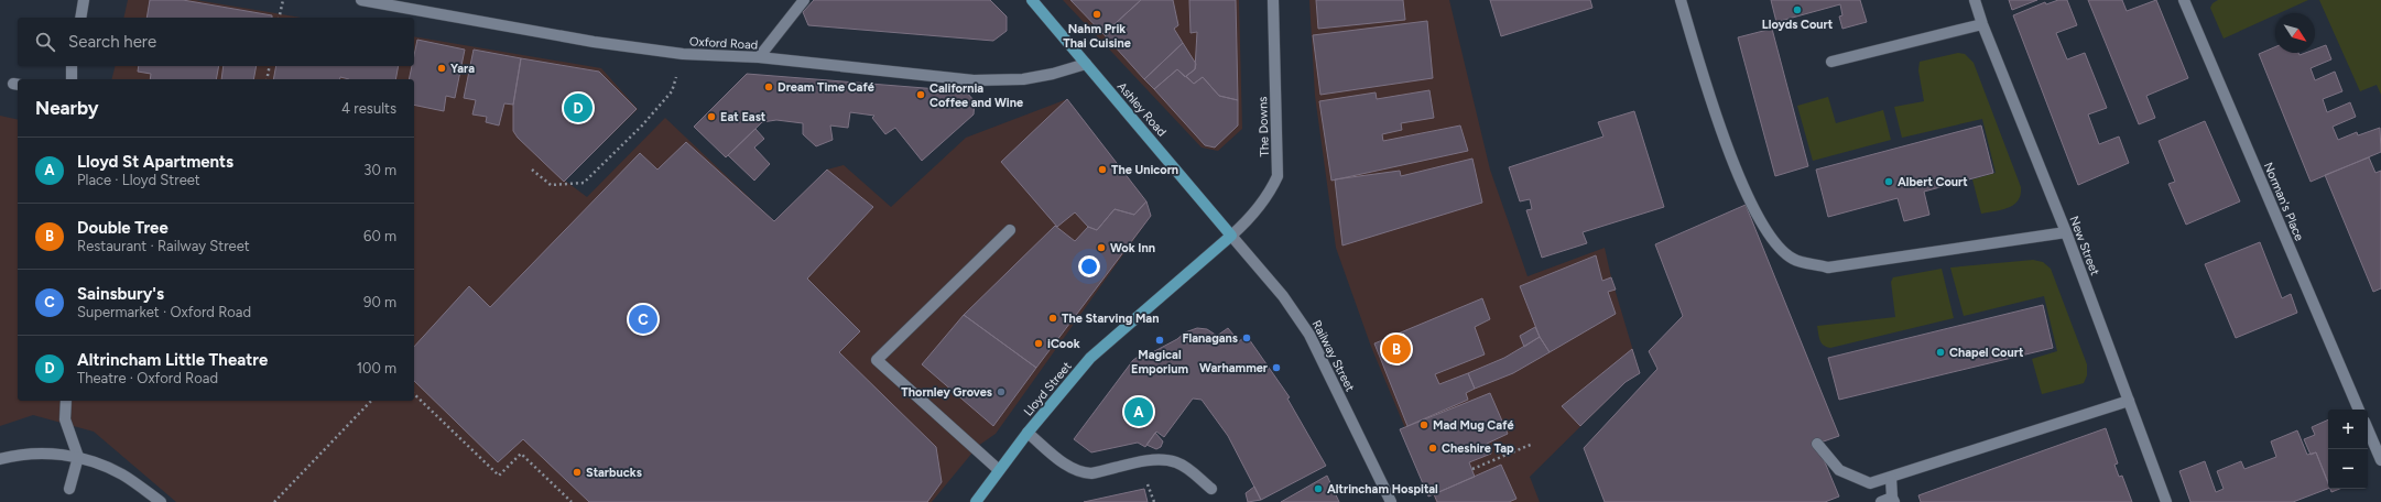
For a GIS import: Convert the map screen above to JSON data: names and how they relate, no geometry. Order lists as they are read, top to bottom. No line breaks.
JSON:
{"streets":{"main road":["Ashley Road","Lloyd Street"],"street":["Oxford Road","The Downs","Norman's Place","New Street","Railway Street"]},"crossings":[["Oxford Road","Ashley Road"],["Ashley Road","The Downs"],["Ashley Road","Railway Street"],["Ashley Road","Lloyd Street"],["The Downs","Railway Street"],["The Downs","Lloyd Street"],["Railway Street","Lloyd Street"]],"places":["Lloyds Court","Nahm Prik Thai Cuisine","Yara","Dream Time Café","California Coffee and Wine","Eat East","The Unicorn","Albert Court","Wok Inn","The Starving Man","Flanagans","Magical Emporium","iCook","Chapel Court","Warhammer","Thornley Groves","Mad Mug Café","Cheshire Tap","Starbucks","Altrincham Hospital"],"north":"bottom right","page":{"search":"Search here","heading":["Nearby","4 results"],"pins":["D","C","B","A"],"list":[{"mark":"A","name":"Lloyd St Apartments","note":"Place · Lloyd Street","value":"30 m"},{"mark":"B","name":"Double Tree","note":"Restaurant · Railway Street","value":"60 m"},{"mark":"C","name":"Sainsbury's","note":"Supermarket · Oxford Road","value":"90 m"},{"mark":"D","name":"Altrincham Little Theatre","note":"Theatre · Oxford Road","value":"100 m"}],"map_buttons":["+","−"]}}
